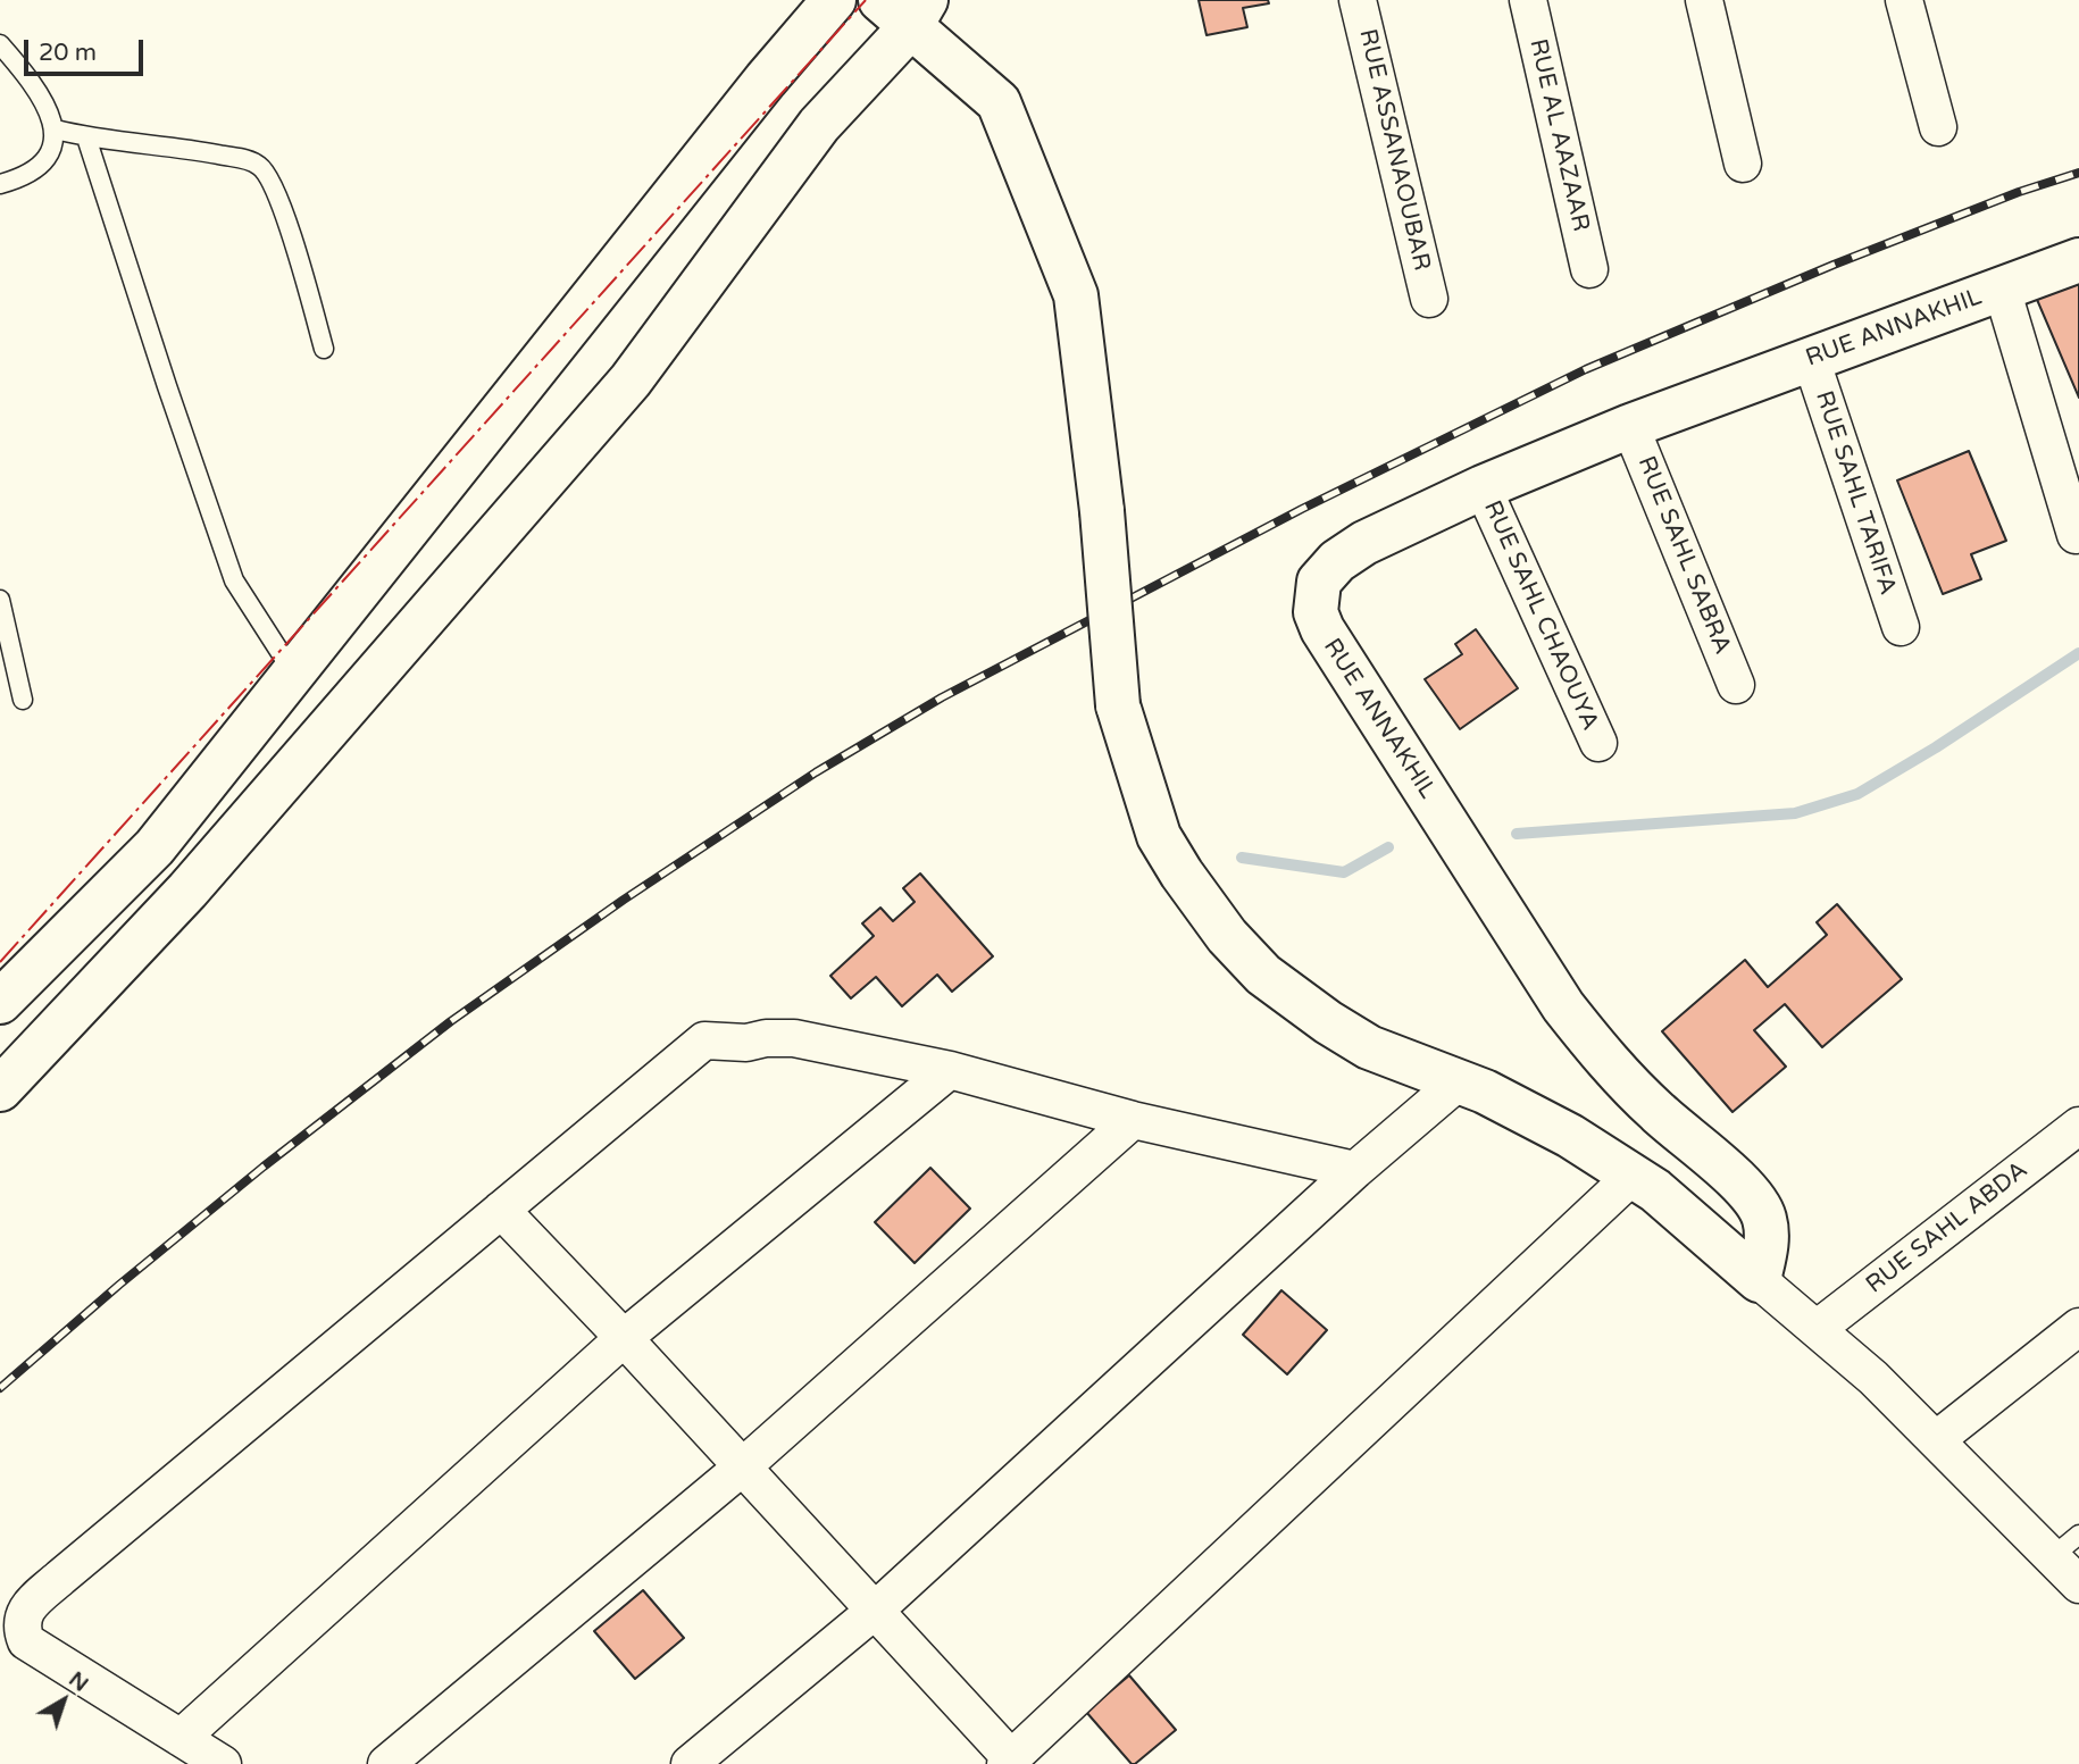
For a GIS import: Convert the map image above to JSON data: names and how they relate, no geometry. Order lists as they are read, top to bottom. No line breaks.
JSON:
{"streets":{"street":["RUE AL AAZAAR","RUE ASSANAOUBAR","RUE ANNAKHIL","RUE SAHL TARIFA","RUE SAHL SABRA","RUE SAHL CHAOUYA","RUE SAHL ABDA"]},"crossings":[["RUE ANNAKHIL","RUE SAHL TARIFA"],["RUE ANNAKHIL","RUE SAHL SABRA"],["RUE ANNAKHIL","RUE SAHL CHAOUYA"]],"scale_bar":"20 m","north":"top right"}
